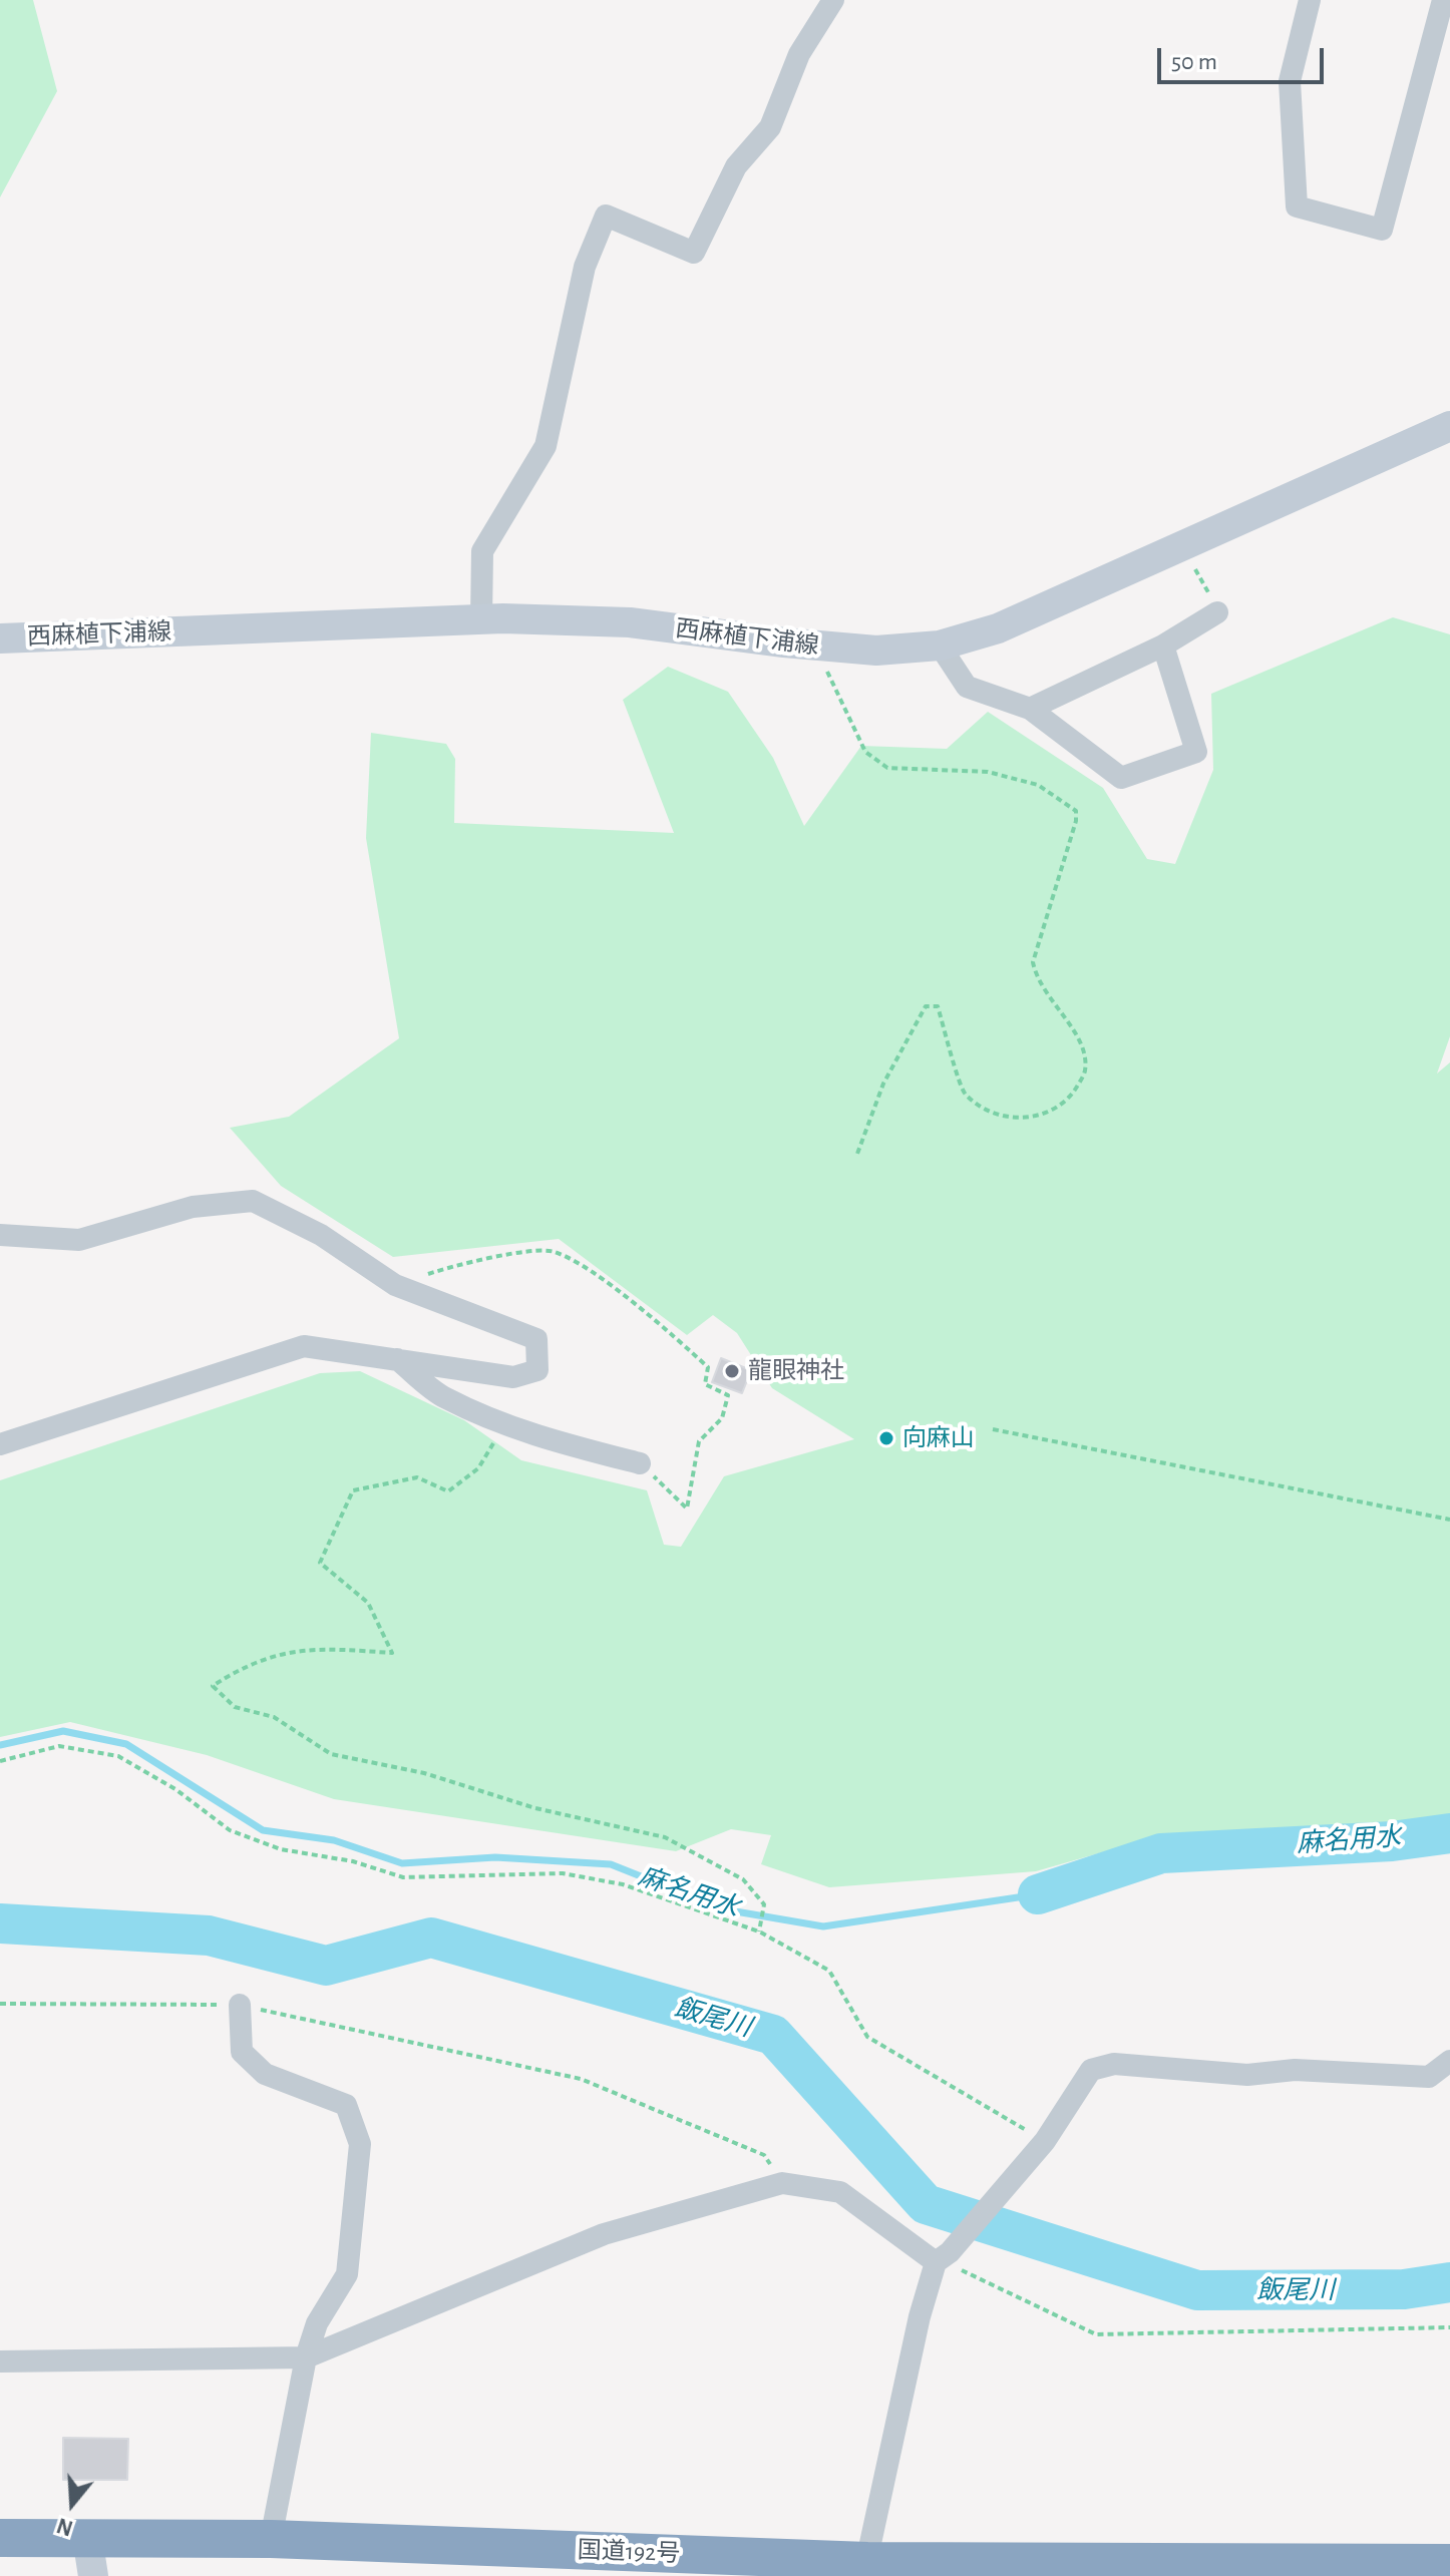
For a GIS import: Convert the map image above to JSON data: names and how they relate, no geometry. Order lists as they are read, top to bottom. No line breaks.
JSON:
{"streets":{"highway":["国道192号"],"main road":["西麻植下浦線"]},"water":["麻名用水","飯尾川"],"places":["龍眼神社","向麻山"],"scale_bar":"50 m","north":"bottom"}
